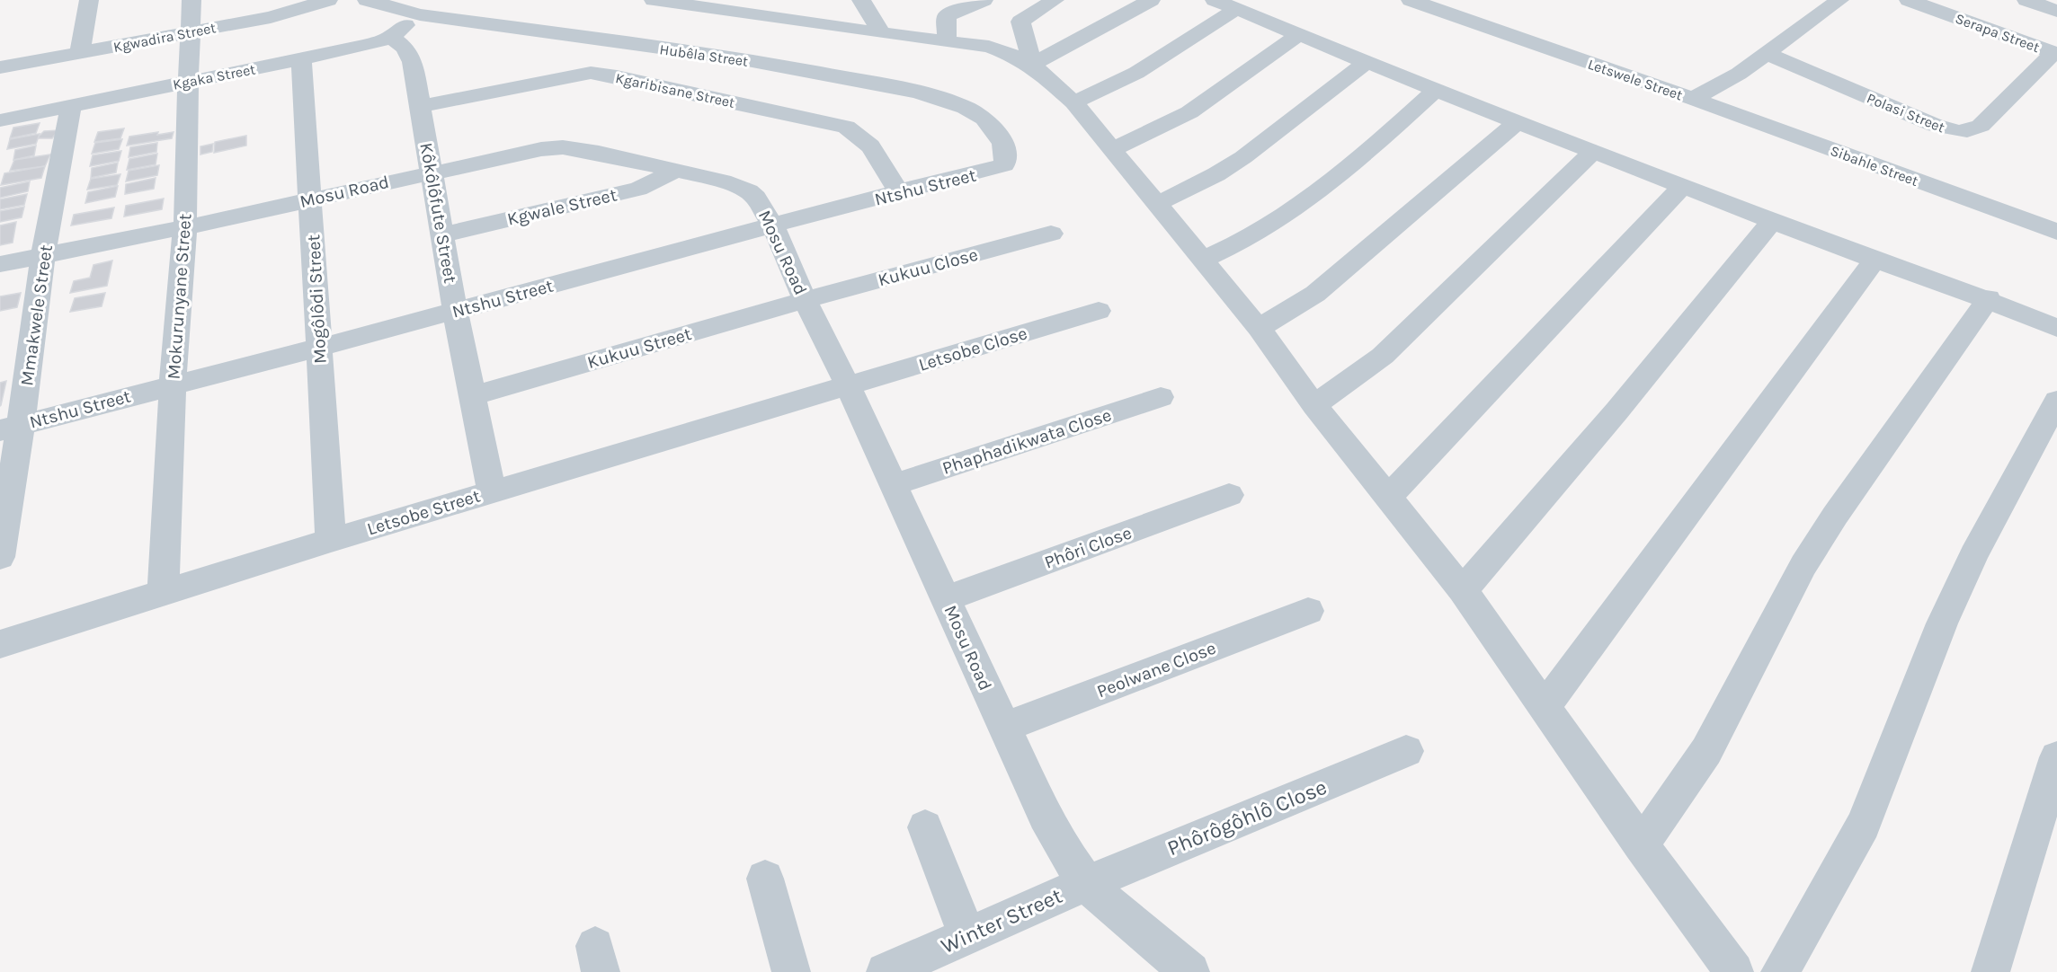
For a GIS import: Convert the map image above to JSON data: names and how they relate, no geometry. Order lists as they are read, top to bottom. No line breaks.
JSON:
{"streets":{"street":["Serapa Street","Kgwadira Street","Hubêla Street","Kgaka Street","Letswele Street","Kgaribisane Street","Polasi Street","Sibahle Street","Ntshu Street","Mosu Road","Kgwale Street","Kôkôlôfute Street","Kukuu Close","Mokurunyane Street","Mogôlôdi Street","Mmakwele Street","Kukuu Street","Letsobe Close","Phaphadikwata Close","Letsobe Street","Phôri Close","Peolwane Close","Phôrôgôhlô Close","Winter Street"]},"crossings":[["Serapa Street","Polasi Street"],["Kgwadira Street","Mokurunyane Street"],["Hubêla Street","Kgaka Street"],["Hubêla Street","Ntshu Street"],["Kgaka Street","Kôkôlôfute Street"],["Kgaka Street","Mokurunyane Street"],["Kgaka Street","Mogôlôdi Street"],["Kgaka Street","Mmakwele Street"],["Letswele Street","Polasi Street"],["Letswele Street","Sibahle Street"],["Kgaribisane Street","Ntshu Street"],["Kgaribisane Street","Kôkôlôfute Street"],["Ntshu Street","Mosu Road"],["Ntshu Street","Kôkôlôfute Street"],["Ntshu Street","Mokurunyane Street"],["Ntshu Street","Mogôlôdi Street"],["Ntshu Street","Mmakwele Street"],["Mosu Road","Kgwale Street"],["Mosu Road","Kôkôlôfute Street"],["Mosu Road","Kukuu Close"],["Mosu Road","Mokurunyane Street"],["Mosu Road","Mogôlôdi Street"],["Mosu Road","Mmakwele Street"],["Mosu Road","Kukuu Street"],["Mosu Road","Letsobe Close"],["Mosu Road","Phaphadikwata Close"],["Mosu Road","Letsobe Street"],["Mosu Road","Phôri Close"],["Mosu Road","Peolwane Close"],["Mosu Road","Phôrôgôhlô Close"],["Mosu Road","Winter Street"],["Kgwale Street","Kôkôlôfute Street"],["Kôkôlôfute Street","Kukuu Street"],["Kôkôlôfute Street","Letsobe Street"],["Kukuu Close","Kukuu Street"],["Mokurunyane Street","Letsobe Street"],["Mogôlôdi Street","Letsobe Street"],["Letsobe Close","Letsobe Street"],["Phôrôgôhlô Close","Winter Street"]]}
